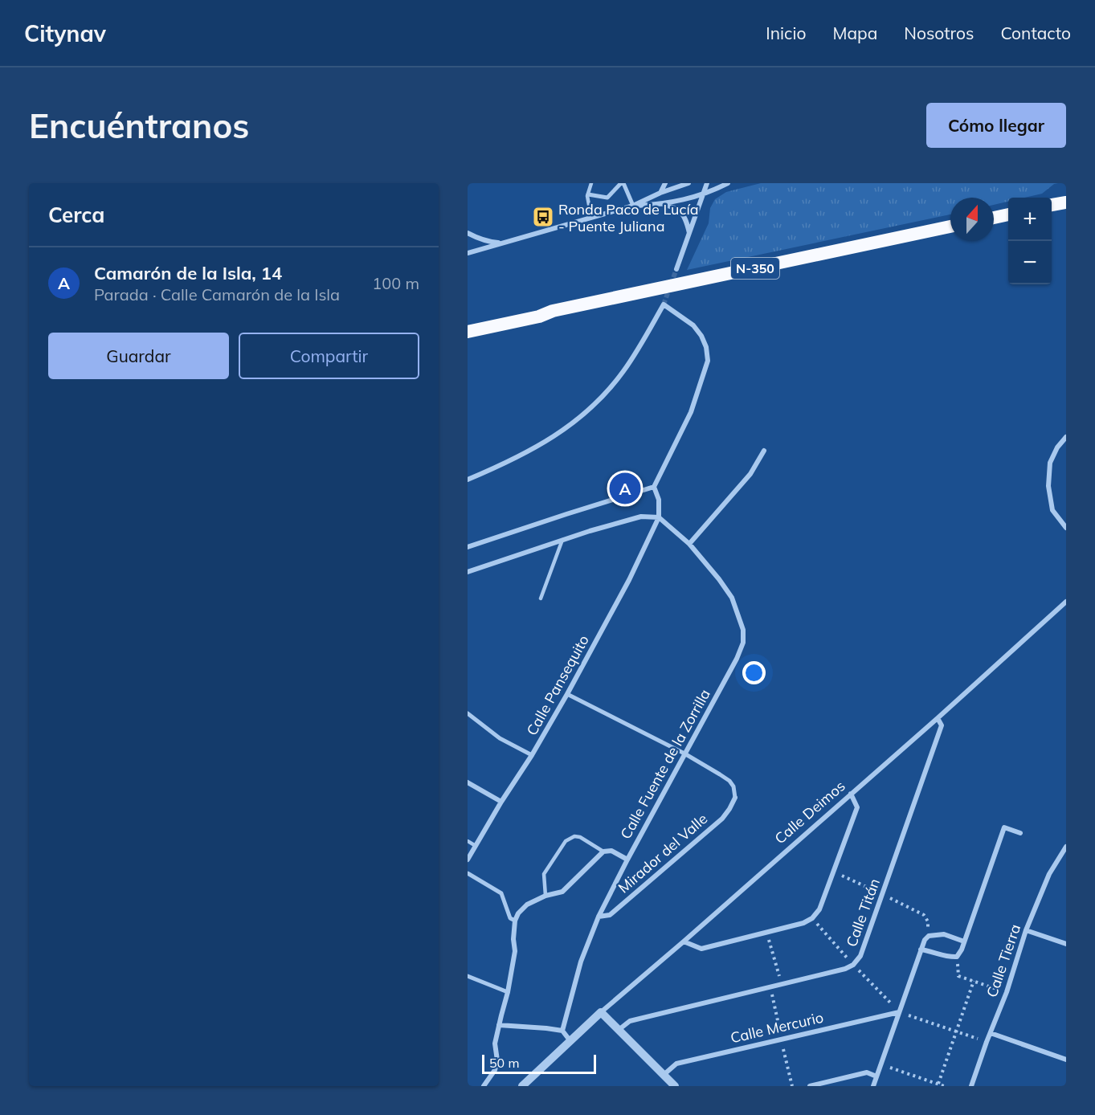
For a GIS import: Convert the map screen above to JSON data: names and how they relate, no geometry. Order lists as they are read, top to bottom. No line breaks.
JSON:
{"streets":{"highway":["N-350"],"street":["Calle Pansequito","Calle Fuente de la Zorrilla","Calle Deimos","Mirador del Valle","Calle Titán","Calle Tierra","Calle Mercurio"]},"crossings":[["Calle Pansequito","Calle Fuente de la Zorrilla"],["Calle Fuente de la Zorrilla","Mirador del Valle"],["Calle Deimos","Calle Titán"]],"places":{"bus stop":["Ronda Paco de Lucía - Puente Juliana"]},"scale_bar":"50 m","north":"top","page":{"header":"Citynav","nav":["Inicio","Mapa","Nosotros","Contacto"],"buttons":["Cómo llegar",["Guardar","Compartir"]],"title":"Encuéntranos","heading":"Cerca","map_buttons":["+","−"],"list":[{"mark":"A","name":"Camarón de la Isla, 14","note":"Parada · Calle Camarón de la Isla","value":"100 m"}],"pins":"A","scale":"50 m"}}
